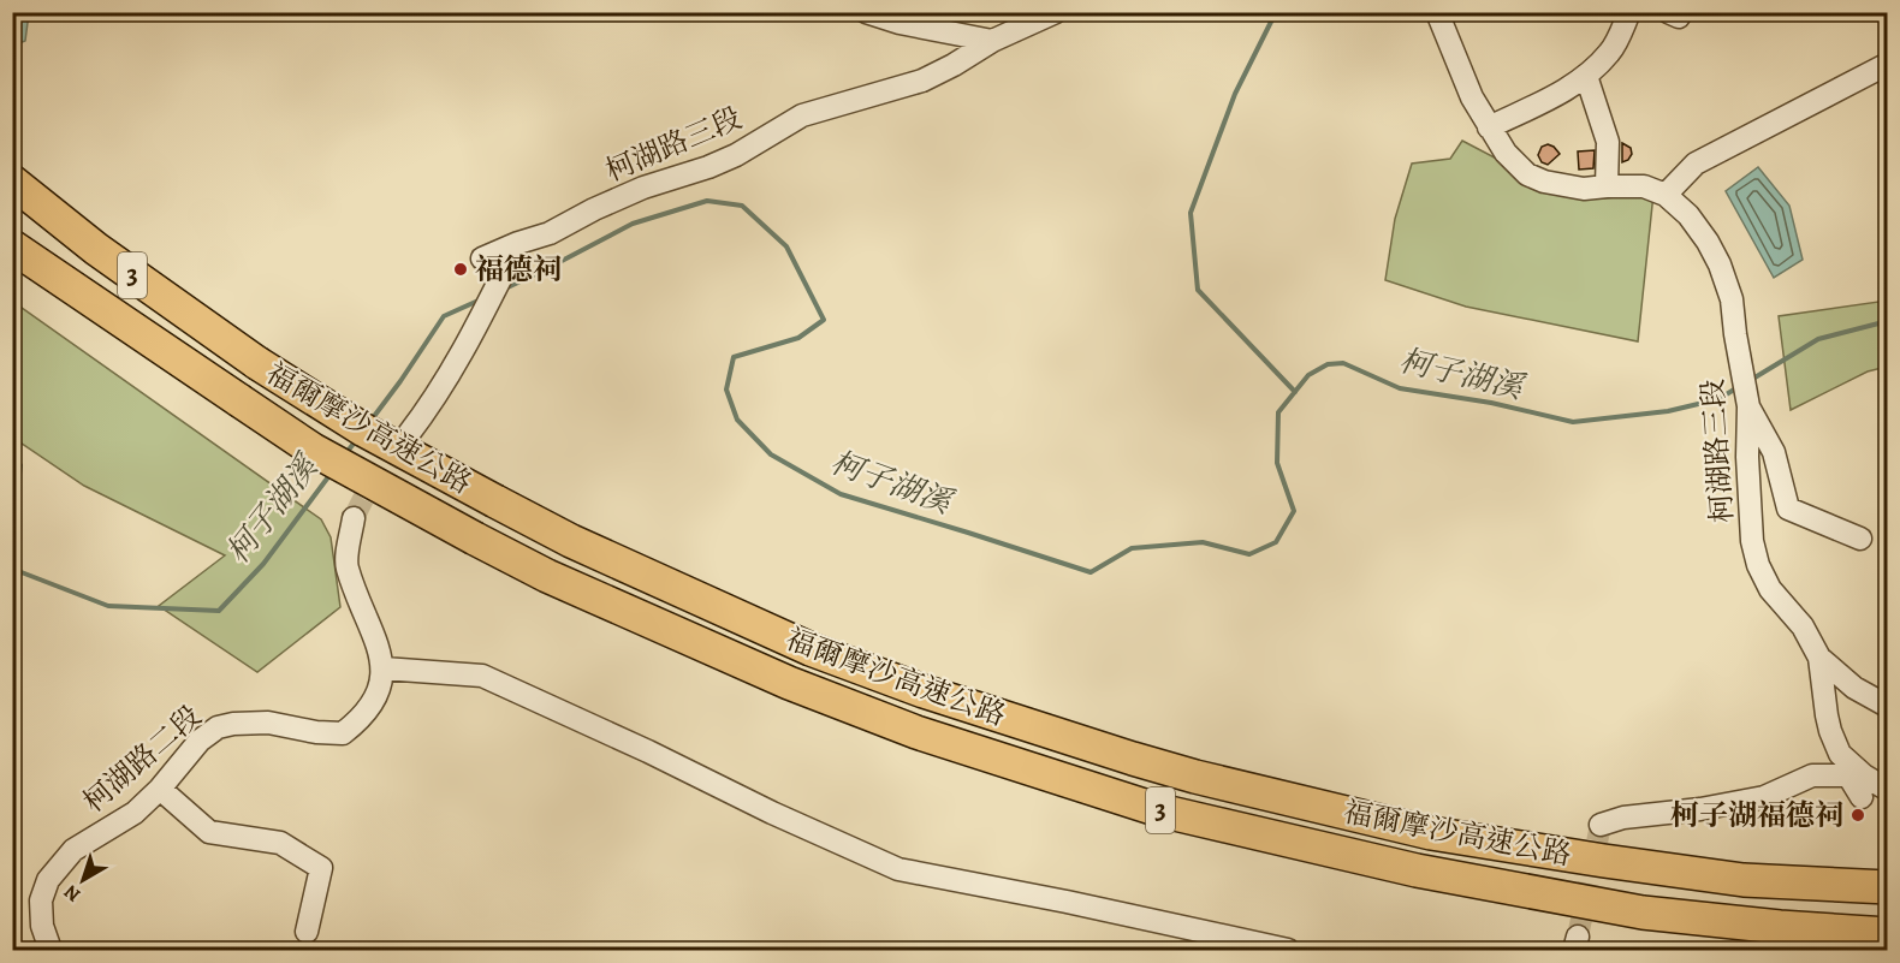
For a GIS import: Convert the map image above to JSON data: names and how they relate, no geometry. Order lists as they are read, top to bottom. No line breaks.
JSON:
{"streets":{"highway":["3","福爾摩沙高速公路"],"street":["柯湖路三段","柯湖路二段"]},"water":["柯子湖溪"],"places":["福德祠","柯子湖福德祠"],"north":"bottom left"}
